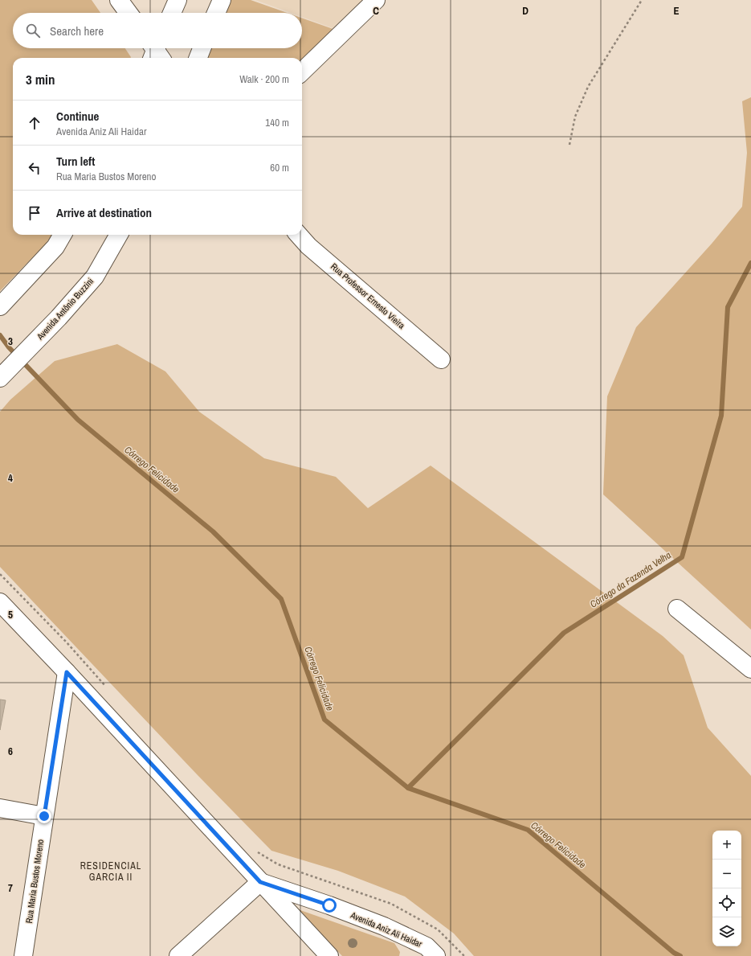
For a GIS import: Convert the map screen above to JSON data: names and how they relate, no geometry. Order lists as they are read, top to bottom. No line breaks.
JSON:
{"streets":{"street":["Rua Professor Ernesto Vieira","Avenida Antônio Buzzini","Rua Maria Bustos Moreno","Avenida Aniz Ali Haidar"]},"crossings":[["Rua Maria Bustos Moreno","Avenida Aniz Ali Haidar"]],"districts":["RESIDENCIAL GARCIA II"],"water":["Córrego Felicidade","Córrego da Fazenda Velha"],"page":{"search":"Search here","heading":["3 min","Walk · 200 m"],"list":[["Continue","Avenida Aniz Ali Haidar","140 m"],["Turn left","Rua Maria Bustos Moreno","60 m"],"Arrive at destination"],"map_buttons":["+","−"]},"grid":{"columns":["C","D","E"],"rows":["3","4","5","6","7"]}}
